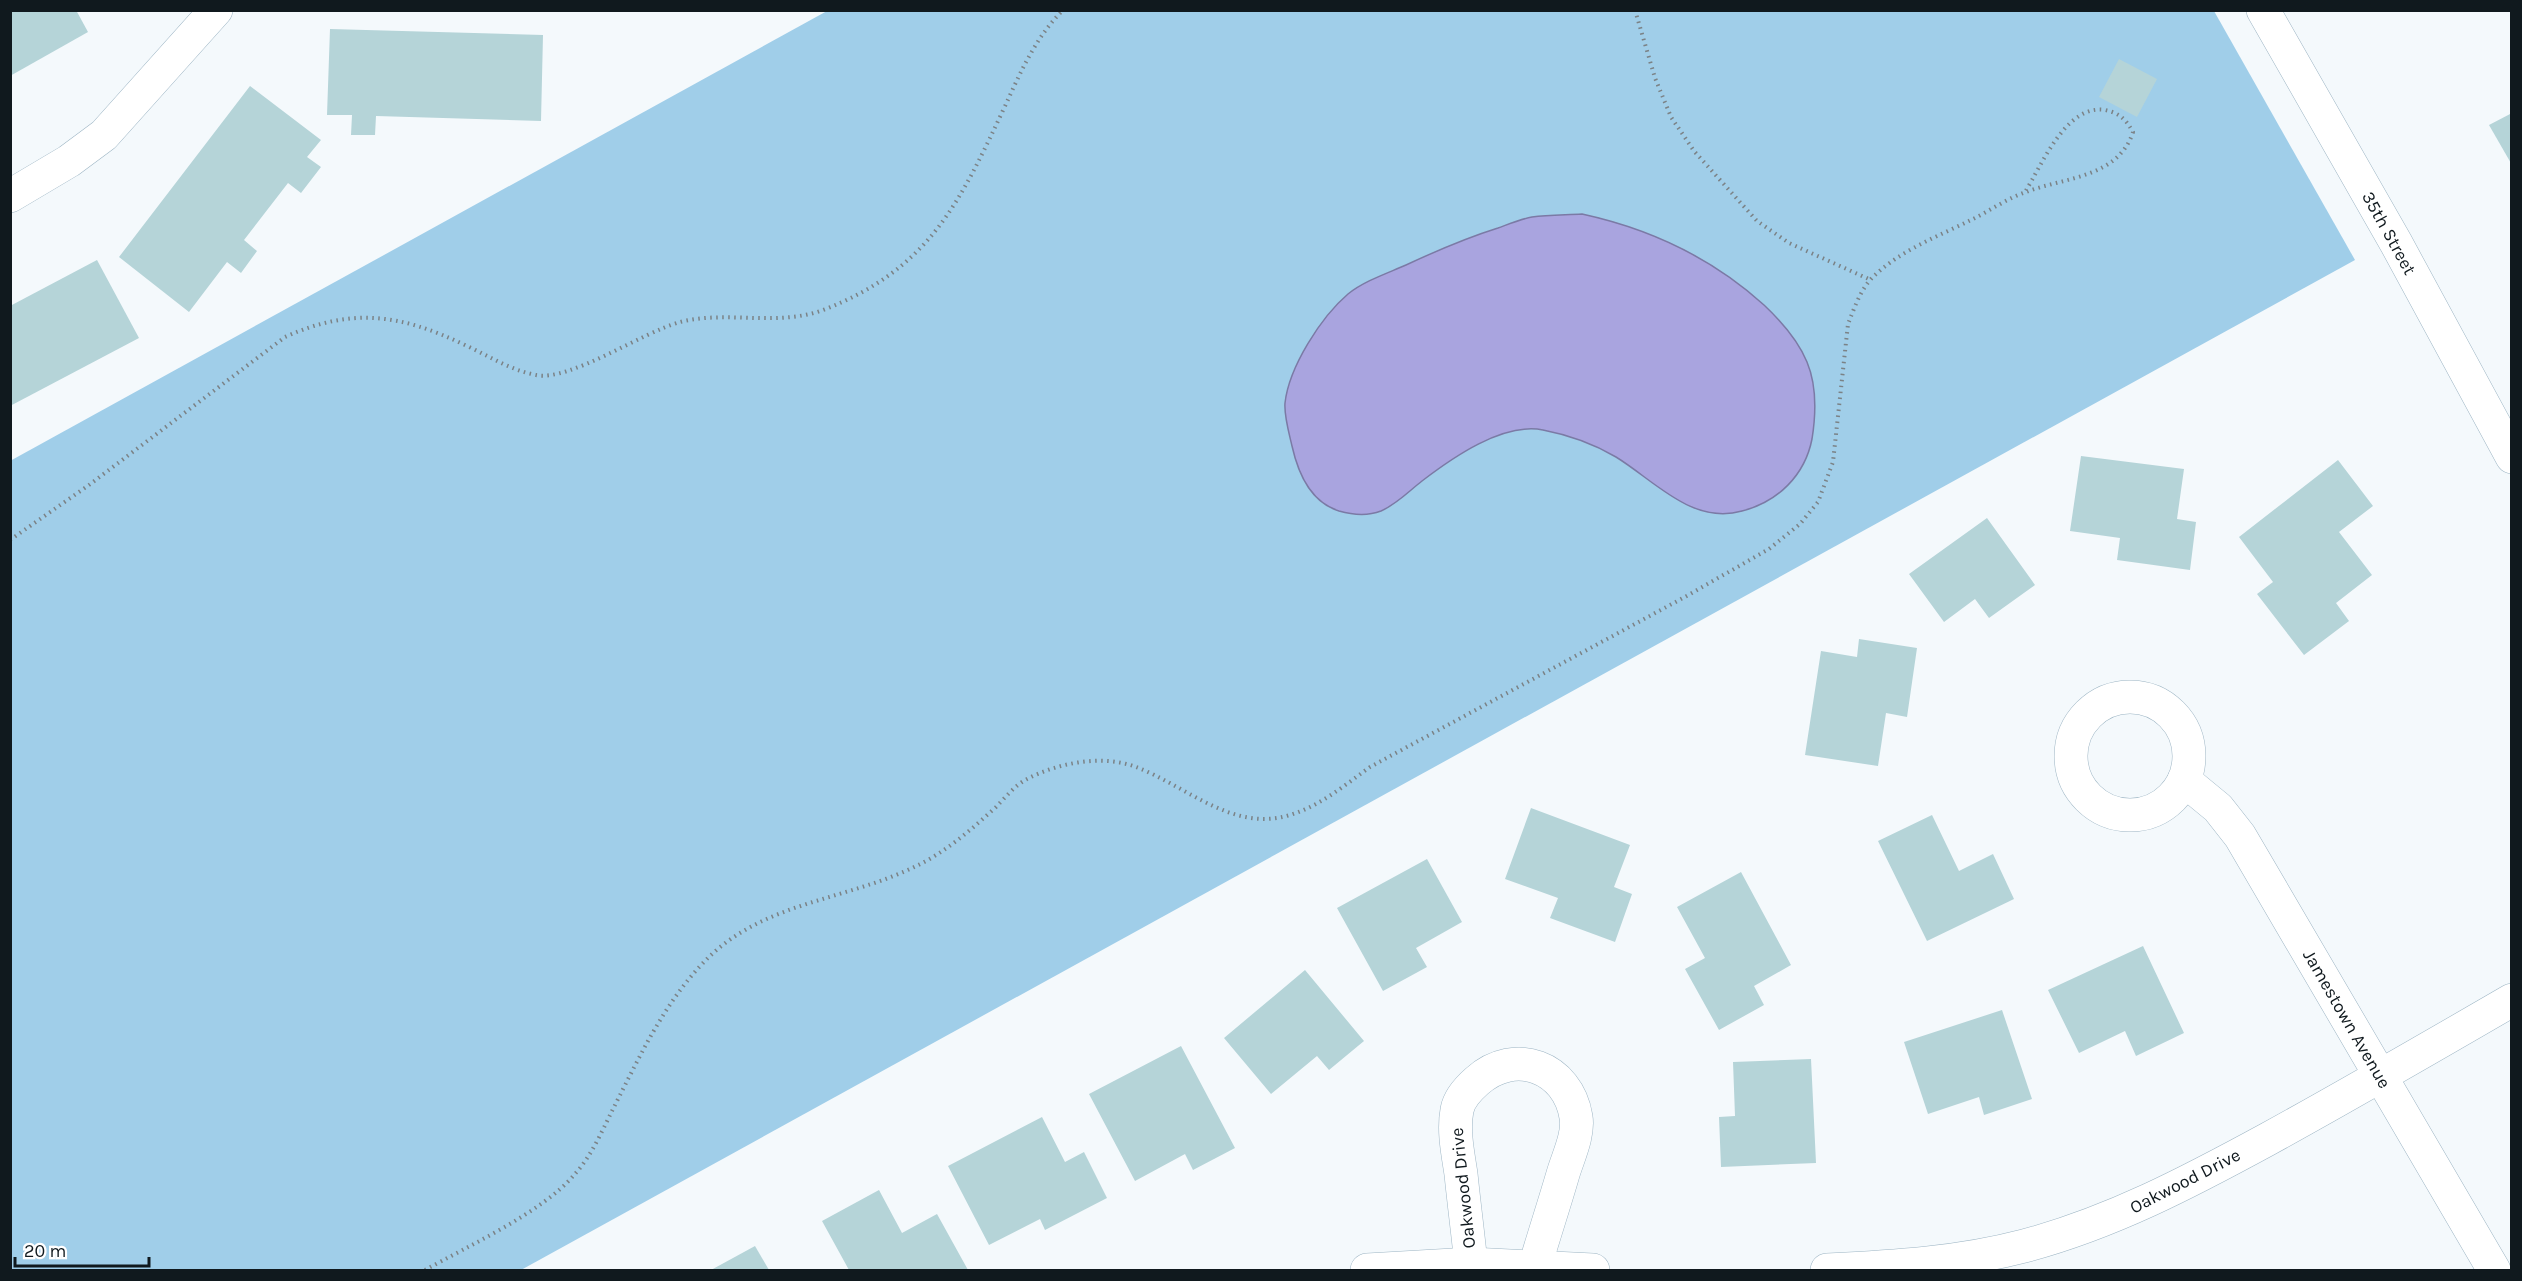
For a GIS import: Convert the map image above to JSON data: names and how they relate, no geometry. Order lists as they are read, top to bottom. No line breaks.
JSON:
{"streets":{"street":["35th Street","Jamestown Avenue","Oakwood Drive"]},"crossings":[["Jamestown Avenue","Oakwood Drive"]],"scale_bar":"20 m"}
